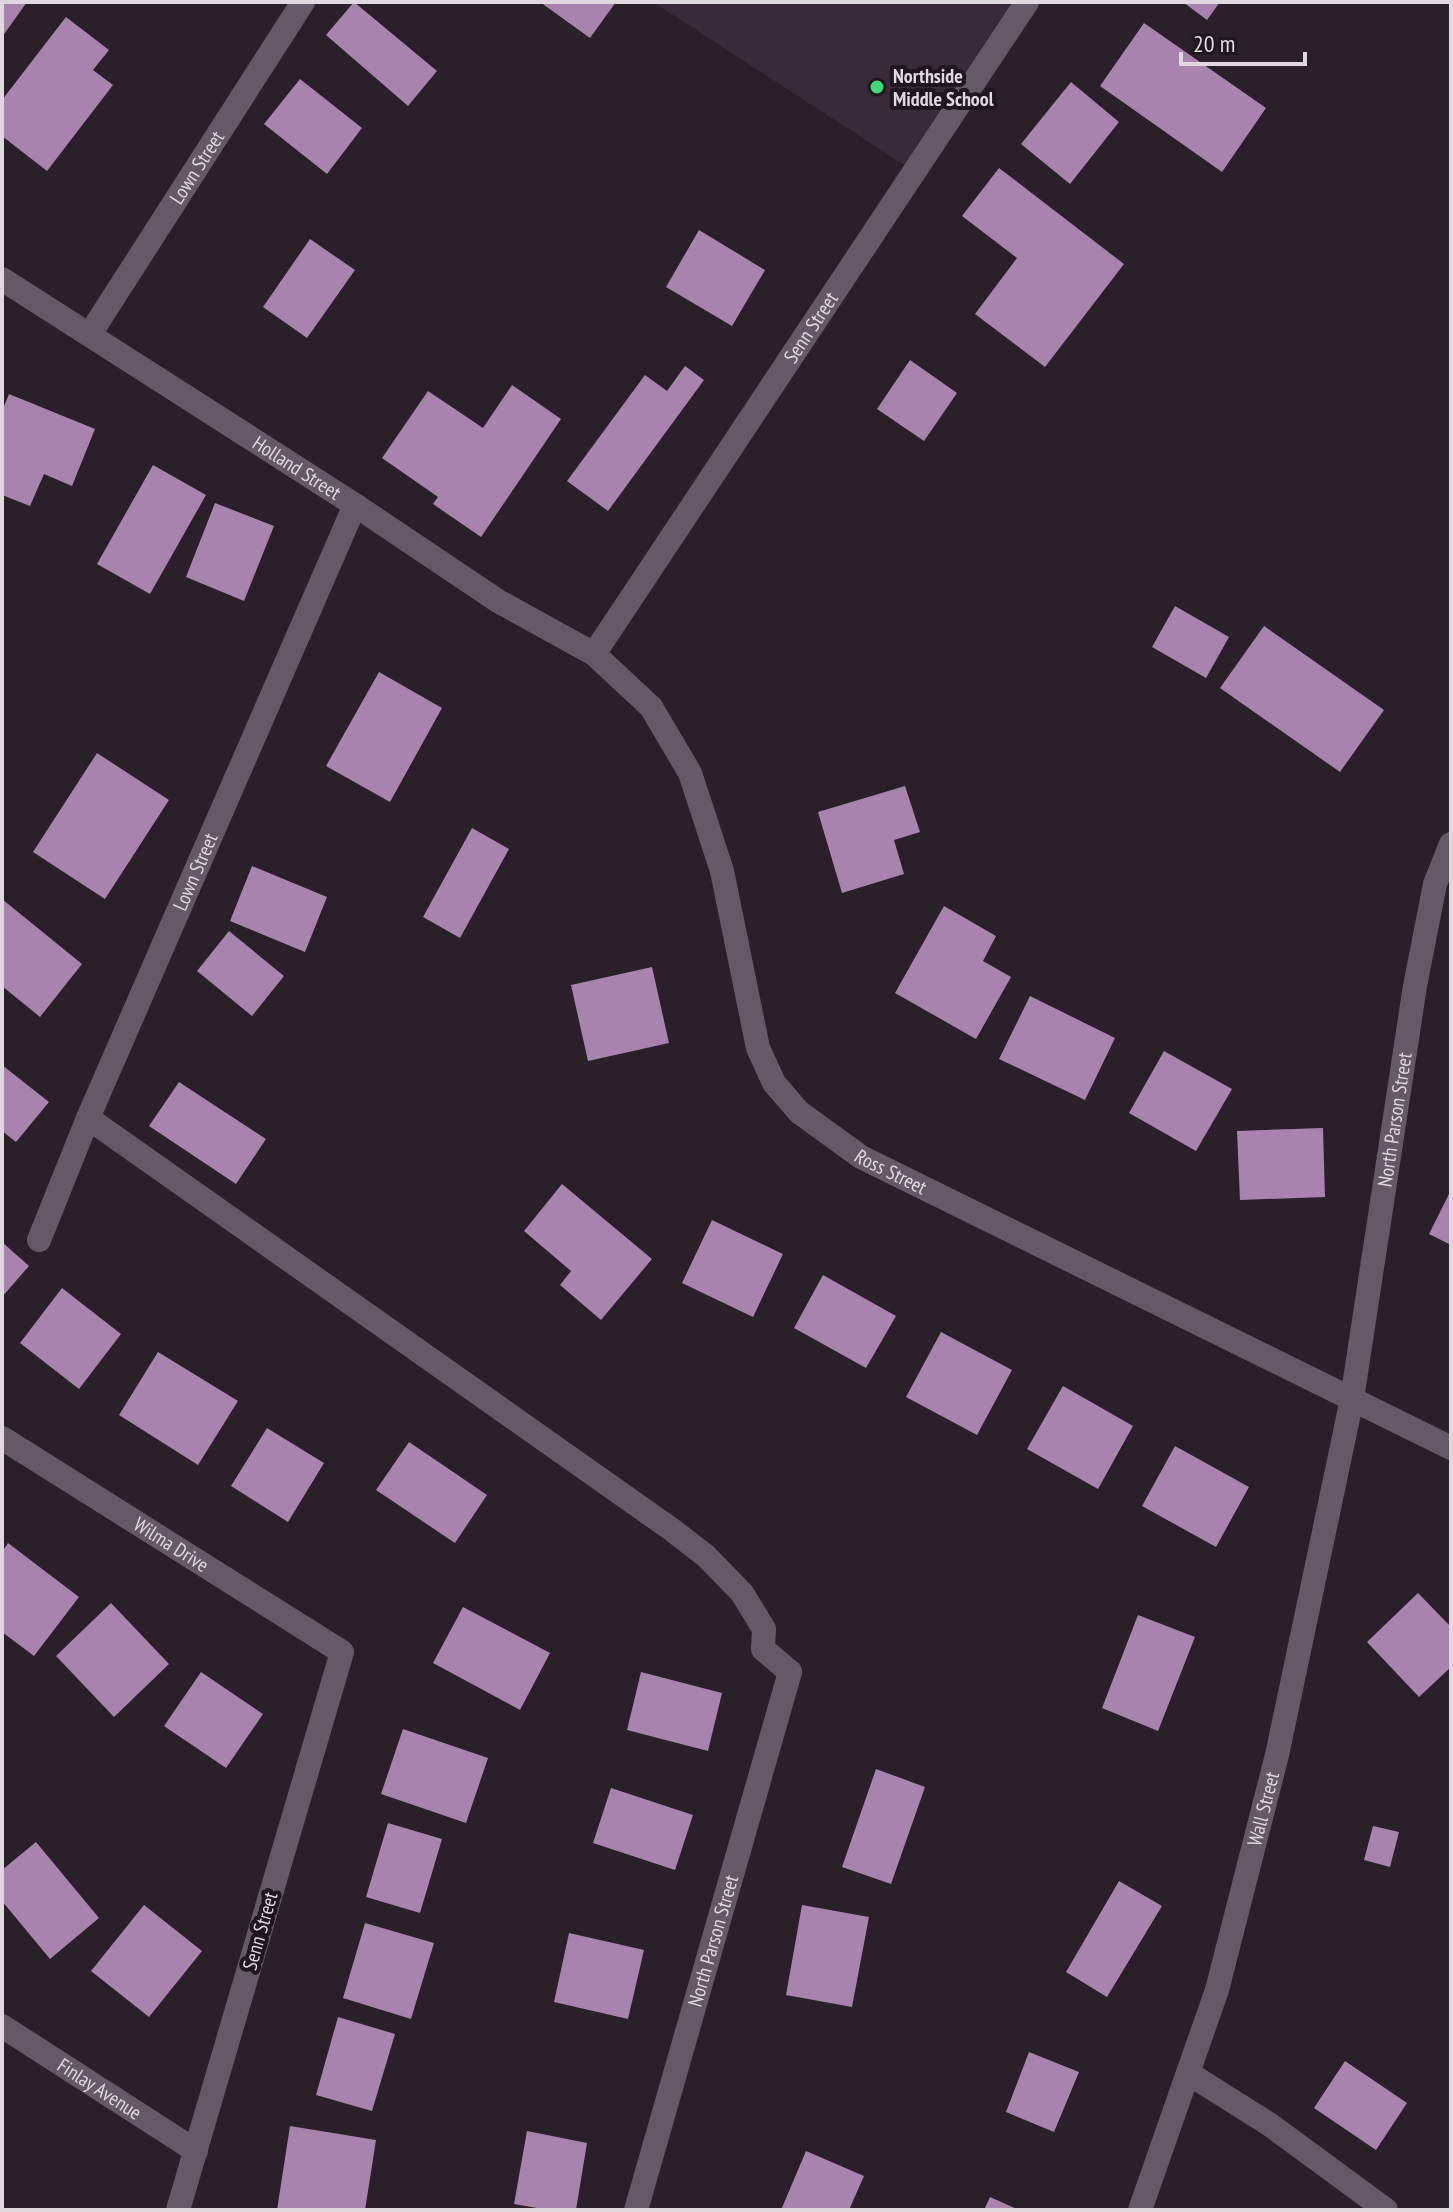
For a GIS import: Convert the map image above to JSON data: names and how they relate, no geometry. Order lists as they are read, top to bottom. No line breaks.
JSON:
{"streets":{"street":["Lown Street","Senn Street","Holland Street","North Parson Street","Ross Street","Wilma Drive","Wall Street","Finlay Avenue"]},"crossings":[["Lown Street","Holland Street"],["Lown Street","North Parson Street"],["Senn Street","Holland Street"],["Senn Street","Ross Street"],["Senn Street","Wilma Drive"],["Senn Street","Finlay Avenue"],["Holland Street","Ross Street"],["North Parson Street","Ross Street"],["North Parson Street","Wall Street"],["Ross Street","Wall Street"]],"places":["Northside Middle School"],"scale_bar":"20 m"}
